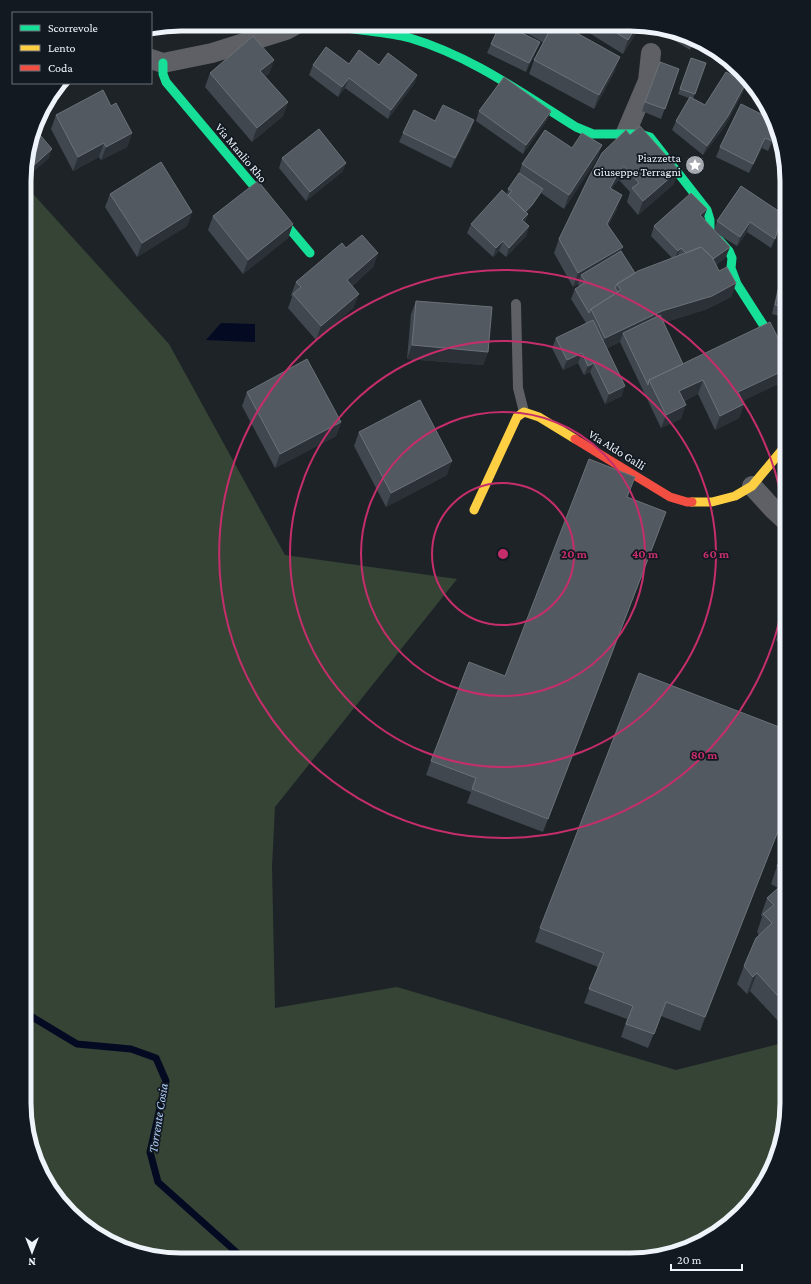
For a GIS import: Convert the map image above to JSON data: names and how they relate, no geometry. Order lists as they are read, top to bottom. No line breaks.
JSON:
{"streets":{"street":["Via Manlio Rho","Via Aldo Galli"]},"water":["Torrente Cosia"],"places":{"place":["Piazzetta Giuseppe Terragni"]},"legend":["Scorrevole","Lento","Coda"],"scale_bar":"20 m","north":"bottom","rings":["20 m","40 m","60 m","80 m"]}
